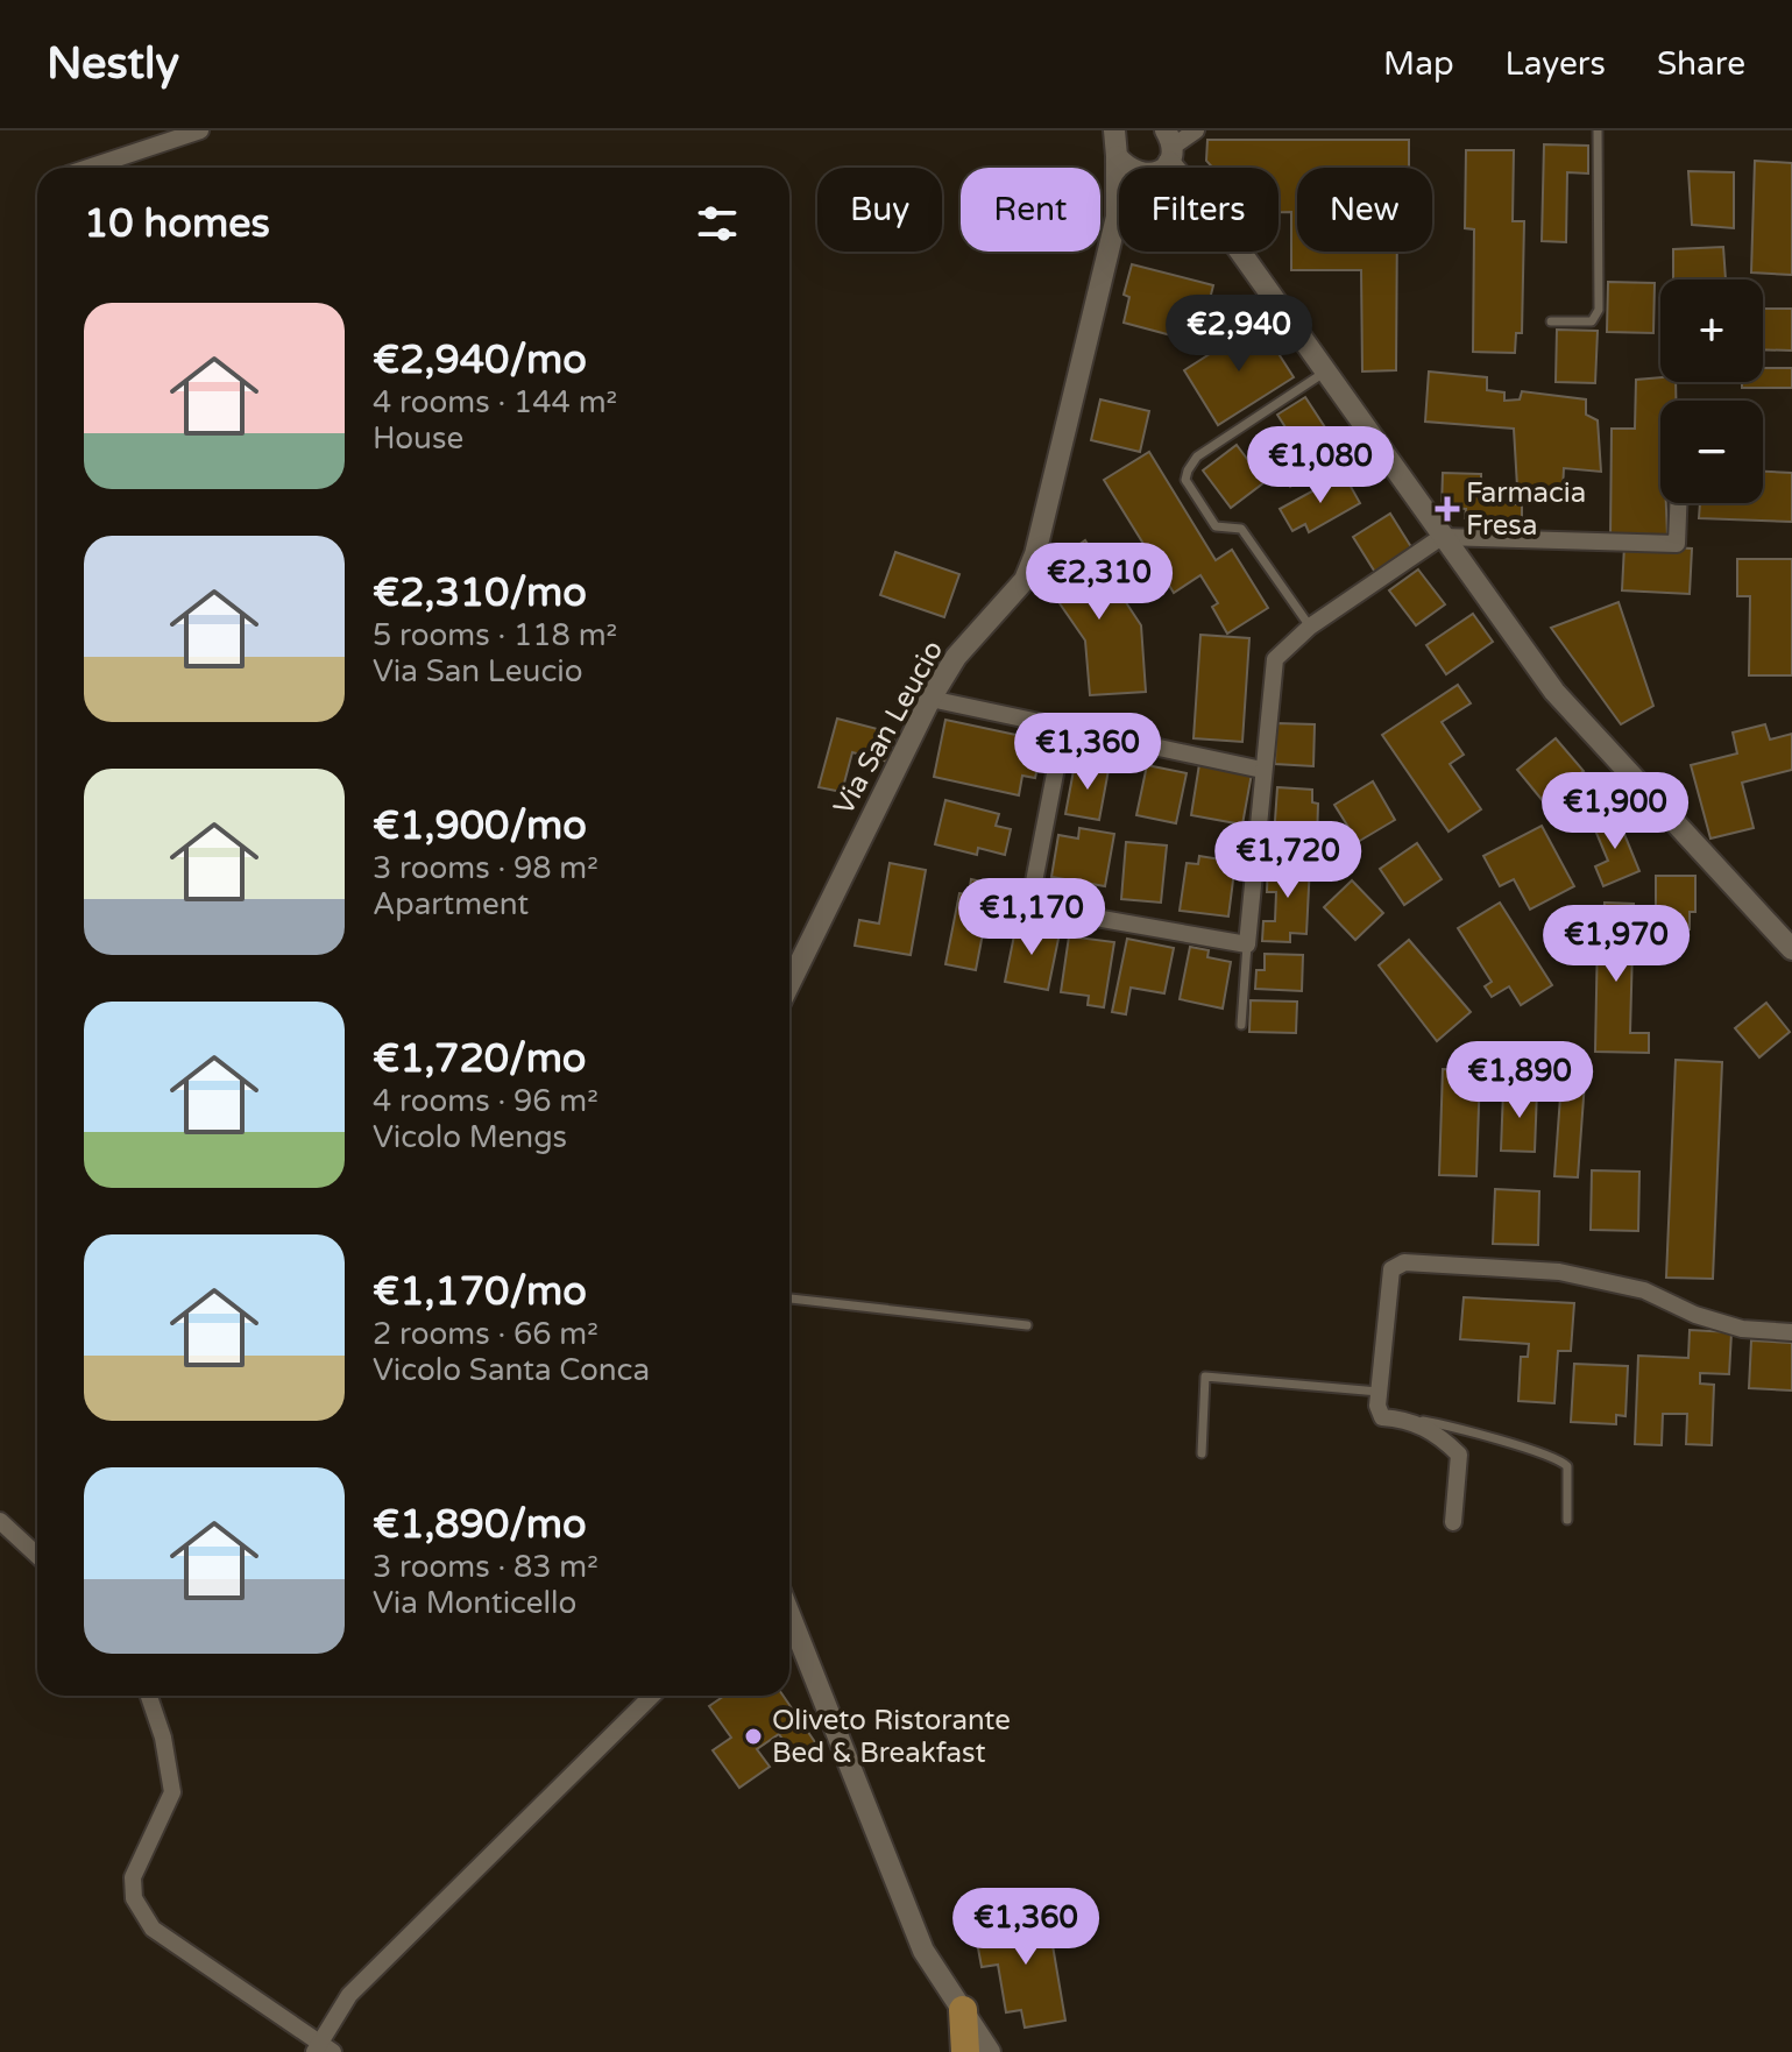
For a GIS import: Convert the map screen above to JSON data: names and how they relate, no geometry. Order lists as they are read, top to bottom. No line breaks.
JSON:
{"streets":{"street":["Via San Leucio"]},"places":{"health":["Farmacia Fresa"],"other":["Oliveto Ristorante Bed & Breakfast"]},"page":{"header":"Nestly","nav":["Map","Layers","Share"],"chip":["Buy","Rent","Filters","New"],"heading":"10 homes","map_buttons":["+","−"],"list":[{"name":"€2,940/mo","note":"4 rooms · 144 m² · House"},{"name":"€2,310/mo","note":"5 rooms · 118 m² · Via San Leucio"},{"name":"€1,900/mo","note":"3 rooms · 98 m² · Apartment"},{"name":"€1,720/mo","note":"4 rooms · 96 m² · Vicolo Mengs"},{"name":"€1,170/mo","note":"2 rooms · 66 m² · Vicolo Santa Conca"},{"name":"€1,890/mo","note":"3 rooms · 83 m² · Via Monticello"}],"price":["€2,940","€1,080","€2,310","€1,360","€1,900","€1,720","€1,170","€1,970","€1,890","€1,360"]}}
